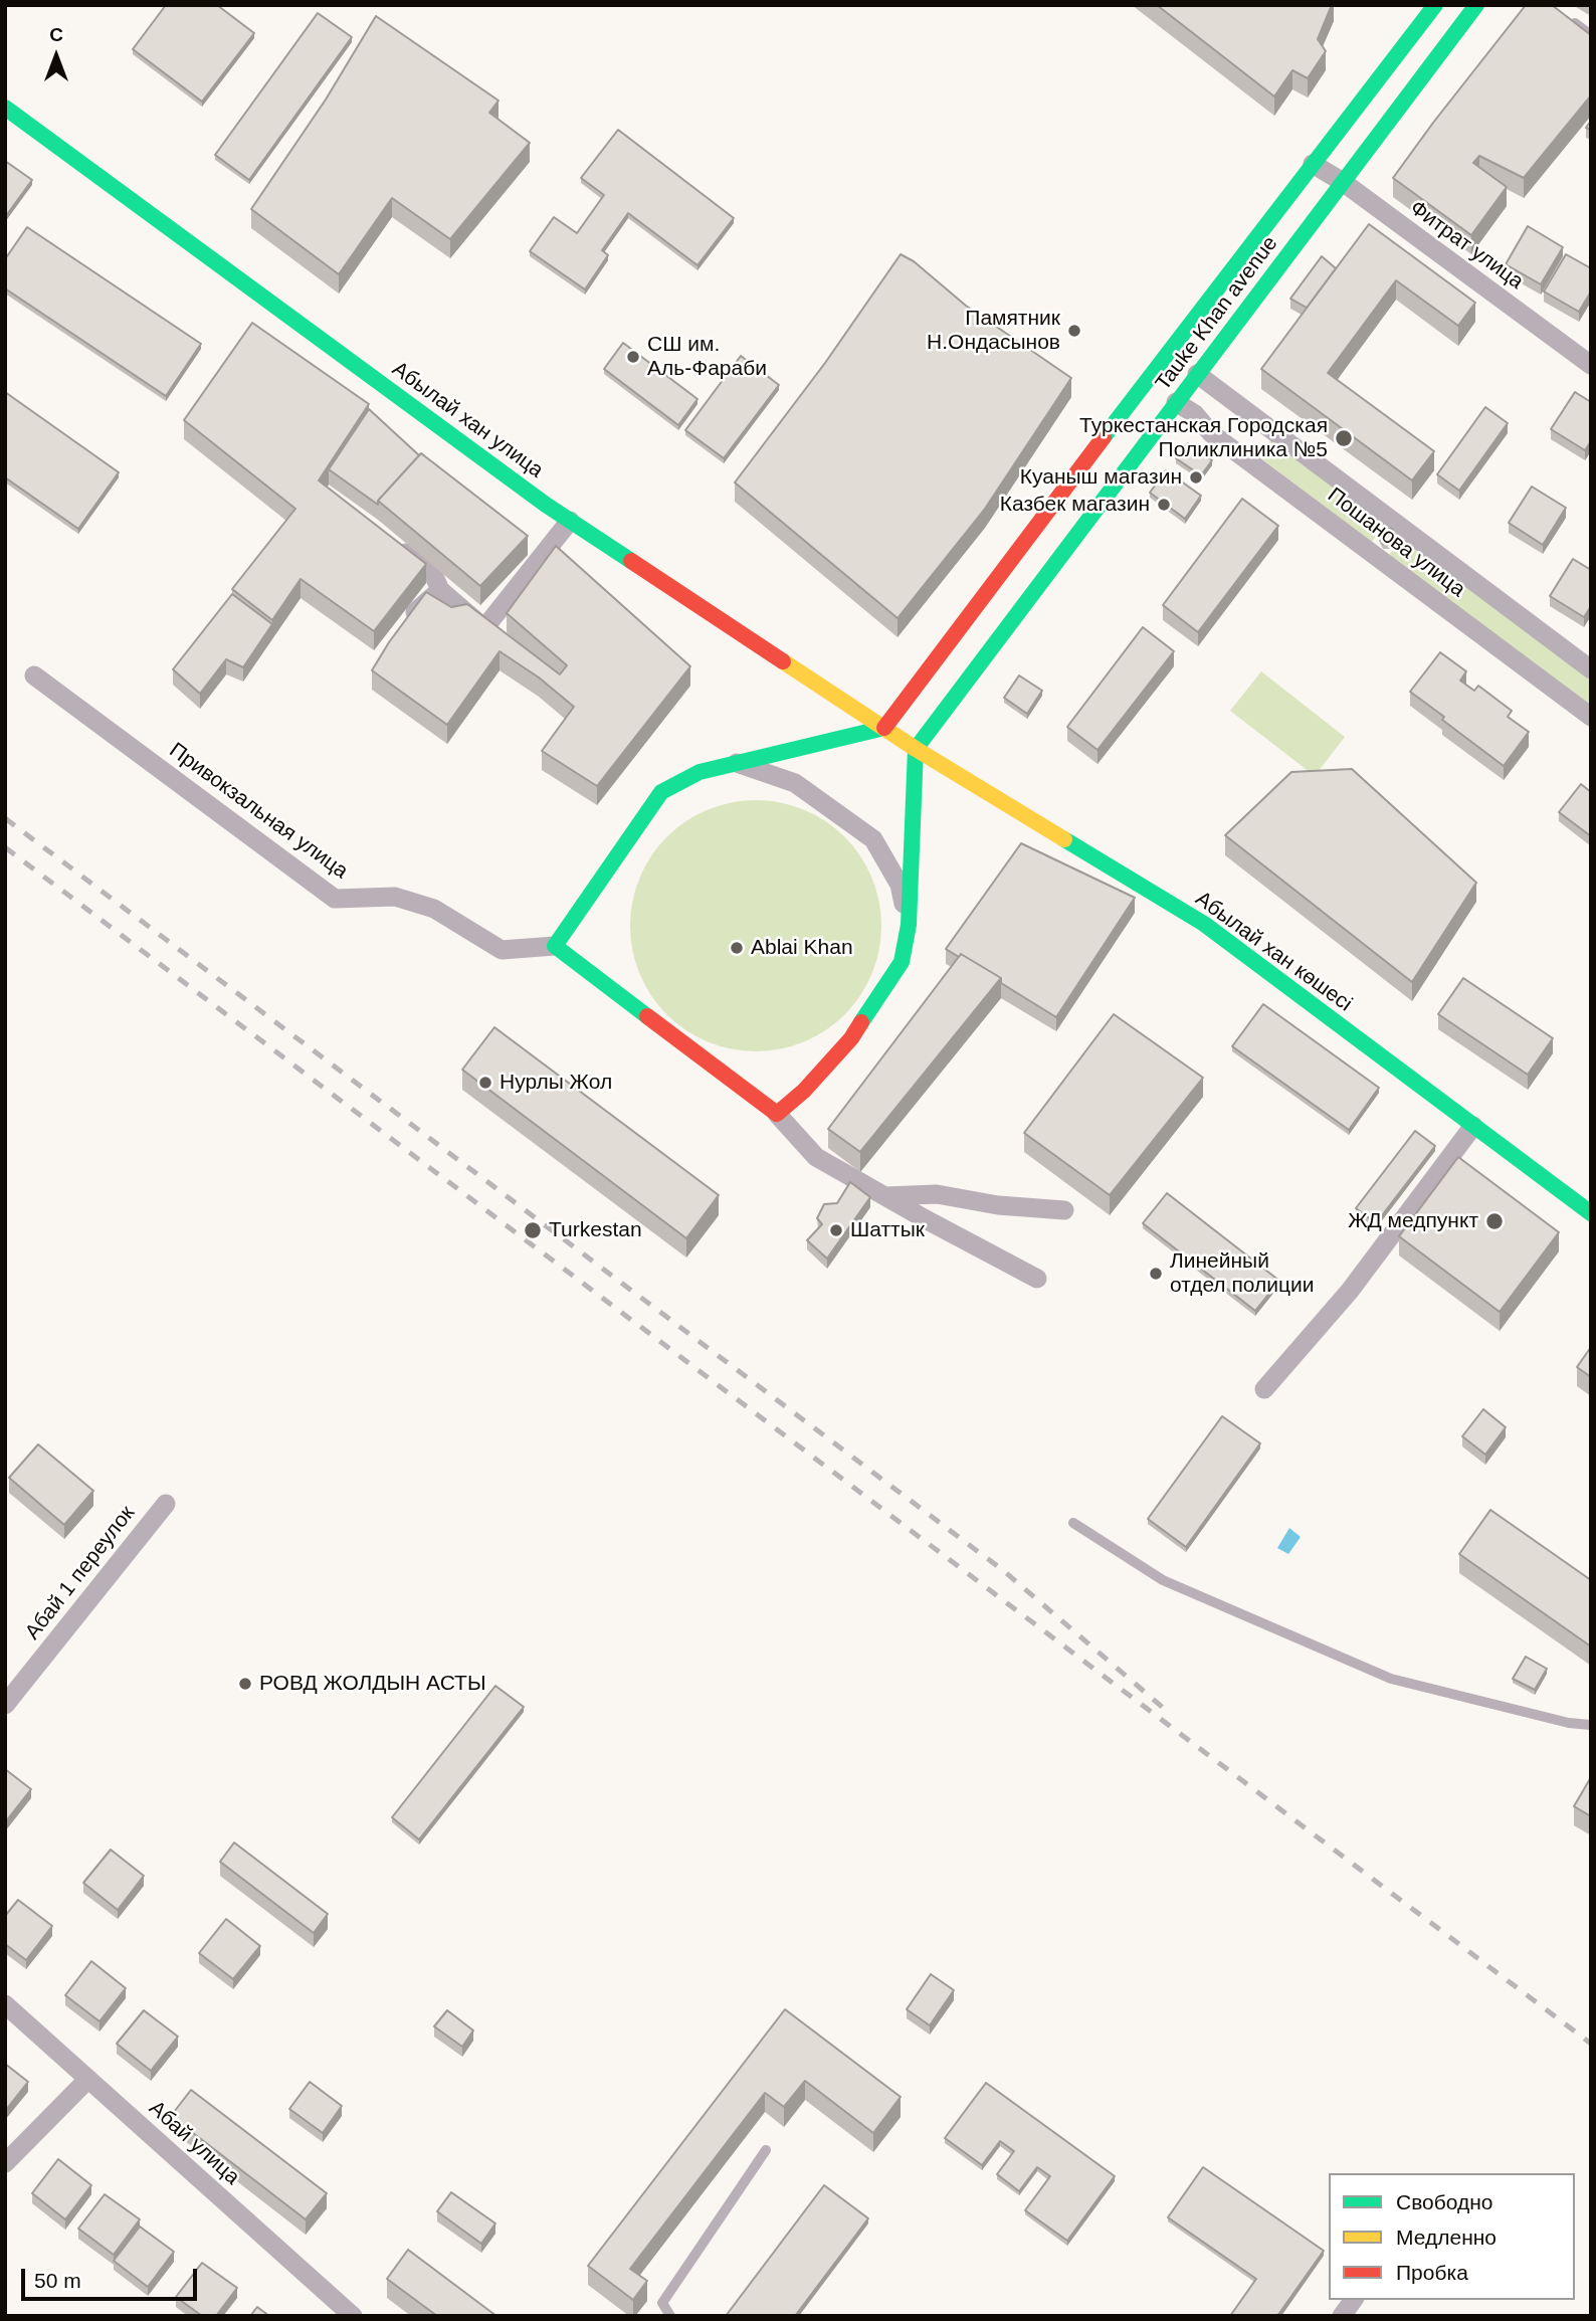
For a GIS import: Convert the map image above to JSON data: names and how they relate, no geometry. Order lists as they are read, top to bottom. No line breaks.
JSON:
{"streets":{"street":["Фитрат улица","Tauke Khan avenue","Абылай хан улица","Пошанова улица","Привокзальная улица","Абылай хан көшесі","Абай 1 переулок","Абай улица"]},"crossings":[["Фитрат улица","Tauke Khan avenue"],["Tauke Khan avenue","Абылай хан улица"],["Tauke Khan avenue","Пошанова улица"],["Tauke Khan avenue","Абылай хан көшесі"],["Абылай хан улица","Абылай хан көшесі"]],"places":["Памятник Н.Ондасынов","СШ им. Аль-Фараби","Туркестанская Городская Поликлиника №5","Куаныш магазин","Казбек магазин","Ablai Khan","Нурлы Жол","ЖД медпункт","Turkestan","Шаттык","Линейный отдел полиции","РОВД ЖОЛДЫН АСТЫ"],"legend":["Свободно","Медленно","Пробка"],"scale_bar":"50 m","north":"top"}
